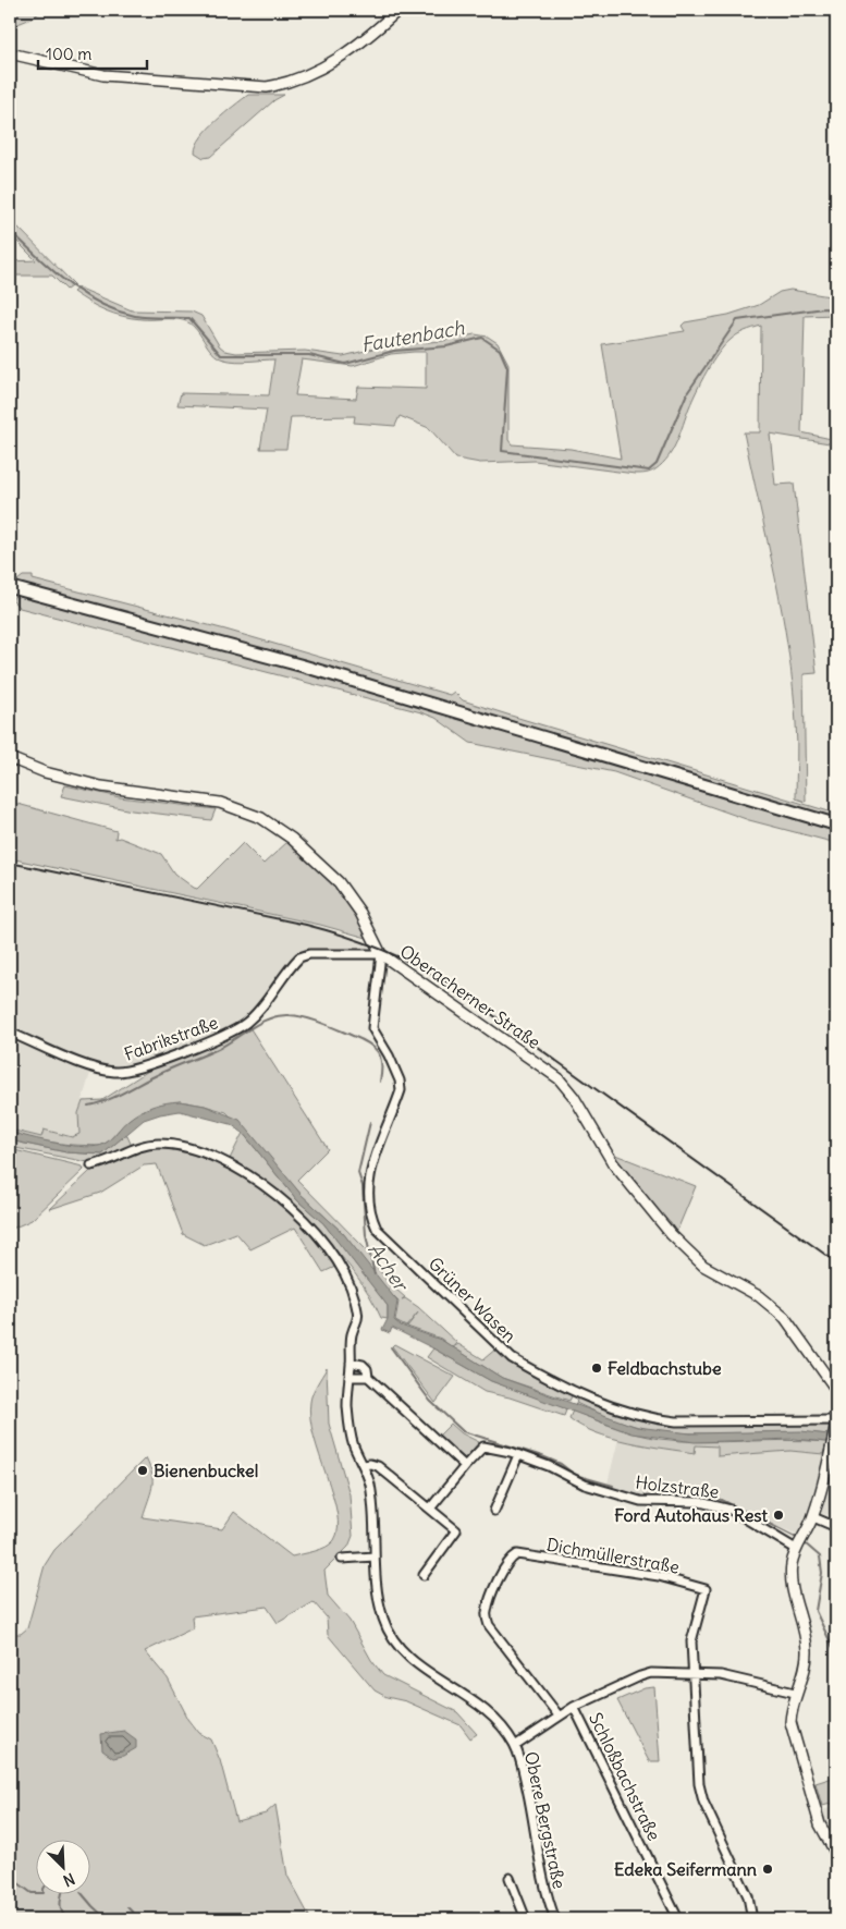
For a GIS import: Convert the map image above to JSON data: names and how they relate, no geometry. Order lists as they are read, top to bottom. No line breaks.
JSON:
{"streets":{"street":["Oberacherner Straße","Fabrikstraße","Grüner Wasen","Holzstraße","Dichmüllerstraße","Schloßbachstraße","Obere Bergstraße"]},"crossings":[["Oberacherner Straße","Fabrikstraße"],["Oberacherner Straße","Grüner Wasen"],["Fabrikstraße","Grüner Wasen"],["Dichmüllerstraße","Schloßbachstraße"],["Schloßbachstraße","Obere Bergstraße"]],"water":["Fautenbach","Acher"],"places":["Feldbachstube","Bienenbuckel","Ford Autohaus Rest","Edeka Seifermann"],"scale_bar":"100 m","north":"bottom right"}
